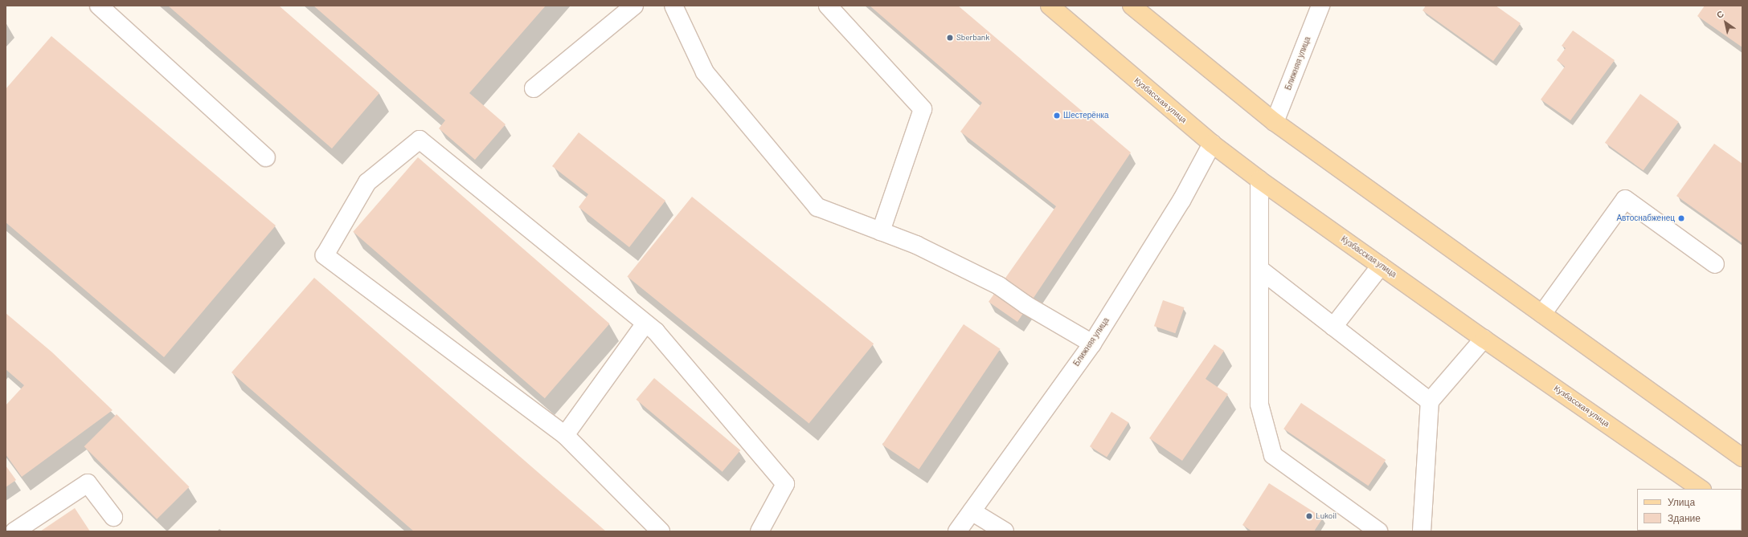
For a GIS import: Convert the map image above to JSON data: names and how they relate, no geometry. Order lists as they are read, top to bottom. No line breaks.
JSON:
{"streets":{"main road":["Кузбасская улица"],"street":["Ближняя улица"]},"crossings":[["Ближняя улица","Кузбасская улица"]],"places":["Sberbank","Шестерёнка","Автоснабженец","Lukoil"],"legend":["Улица","Здание"],"north":"top left"}
